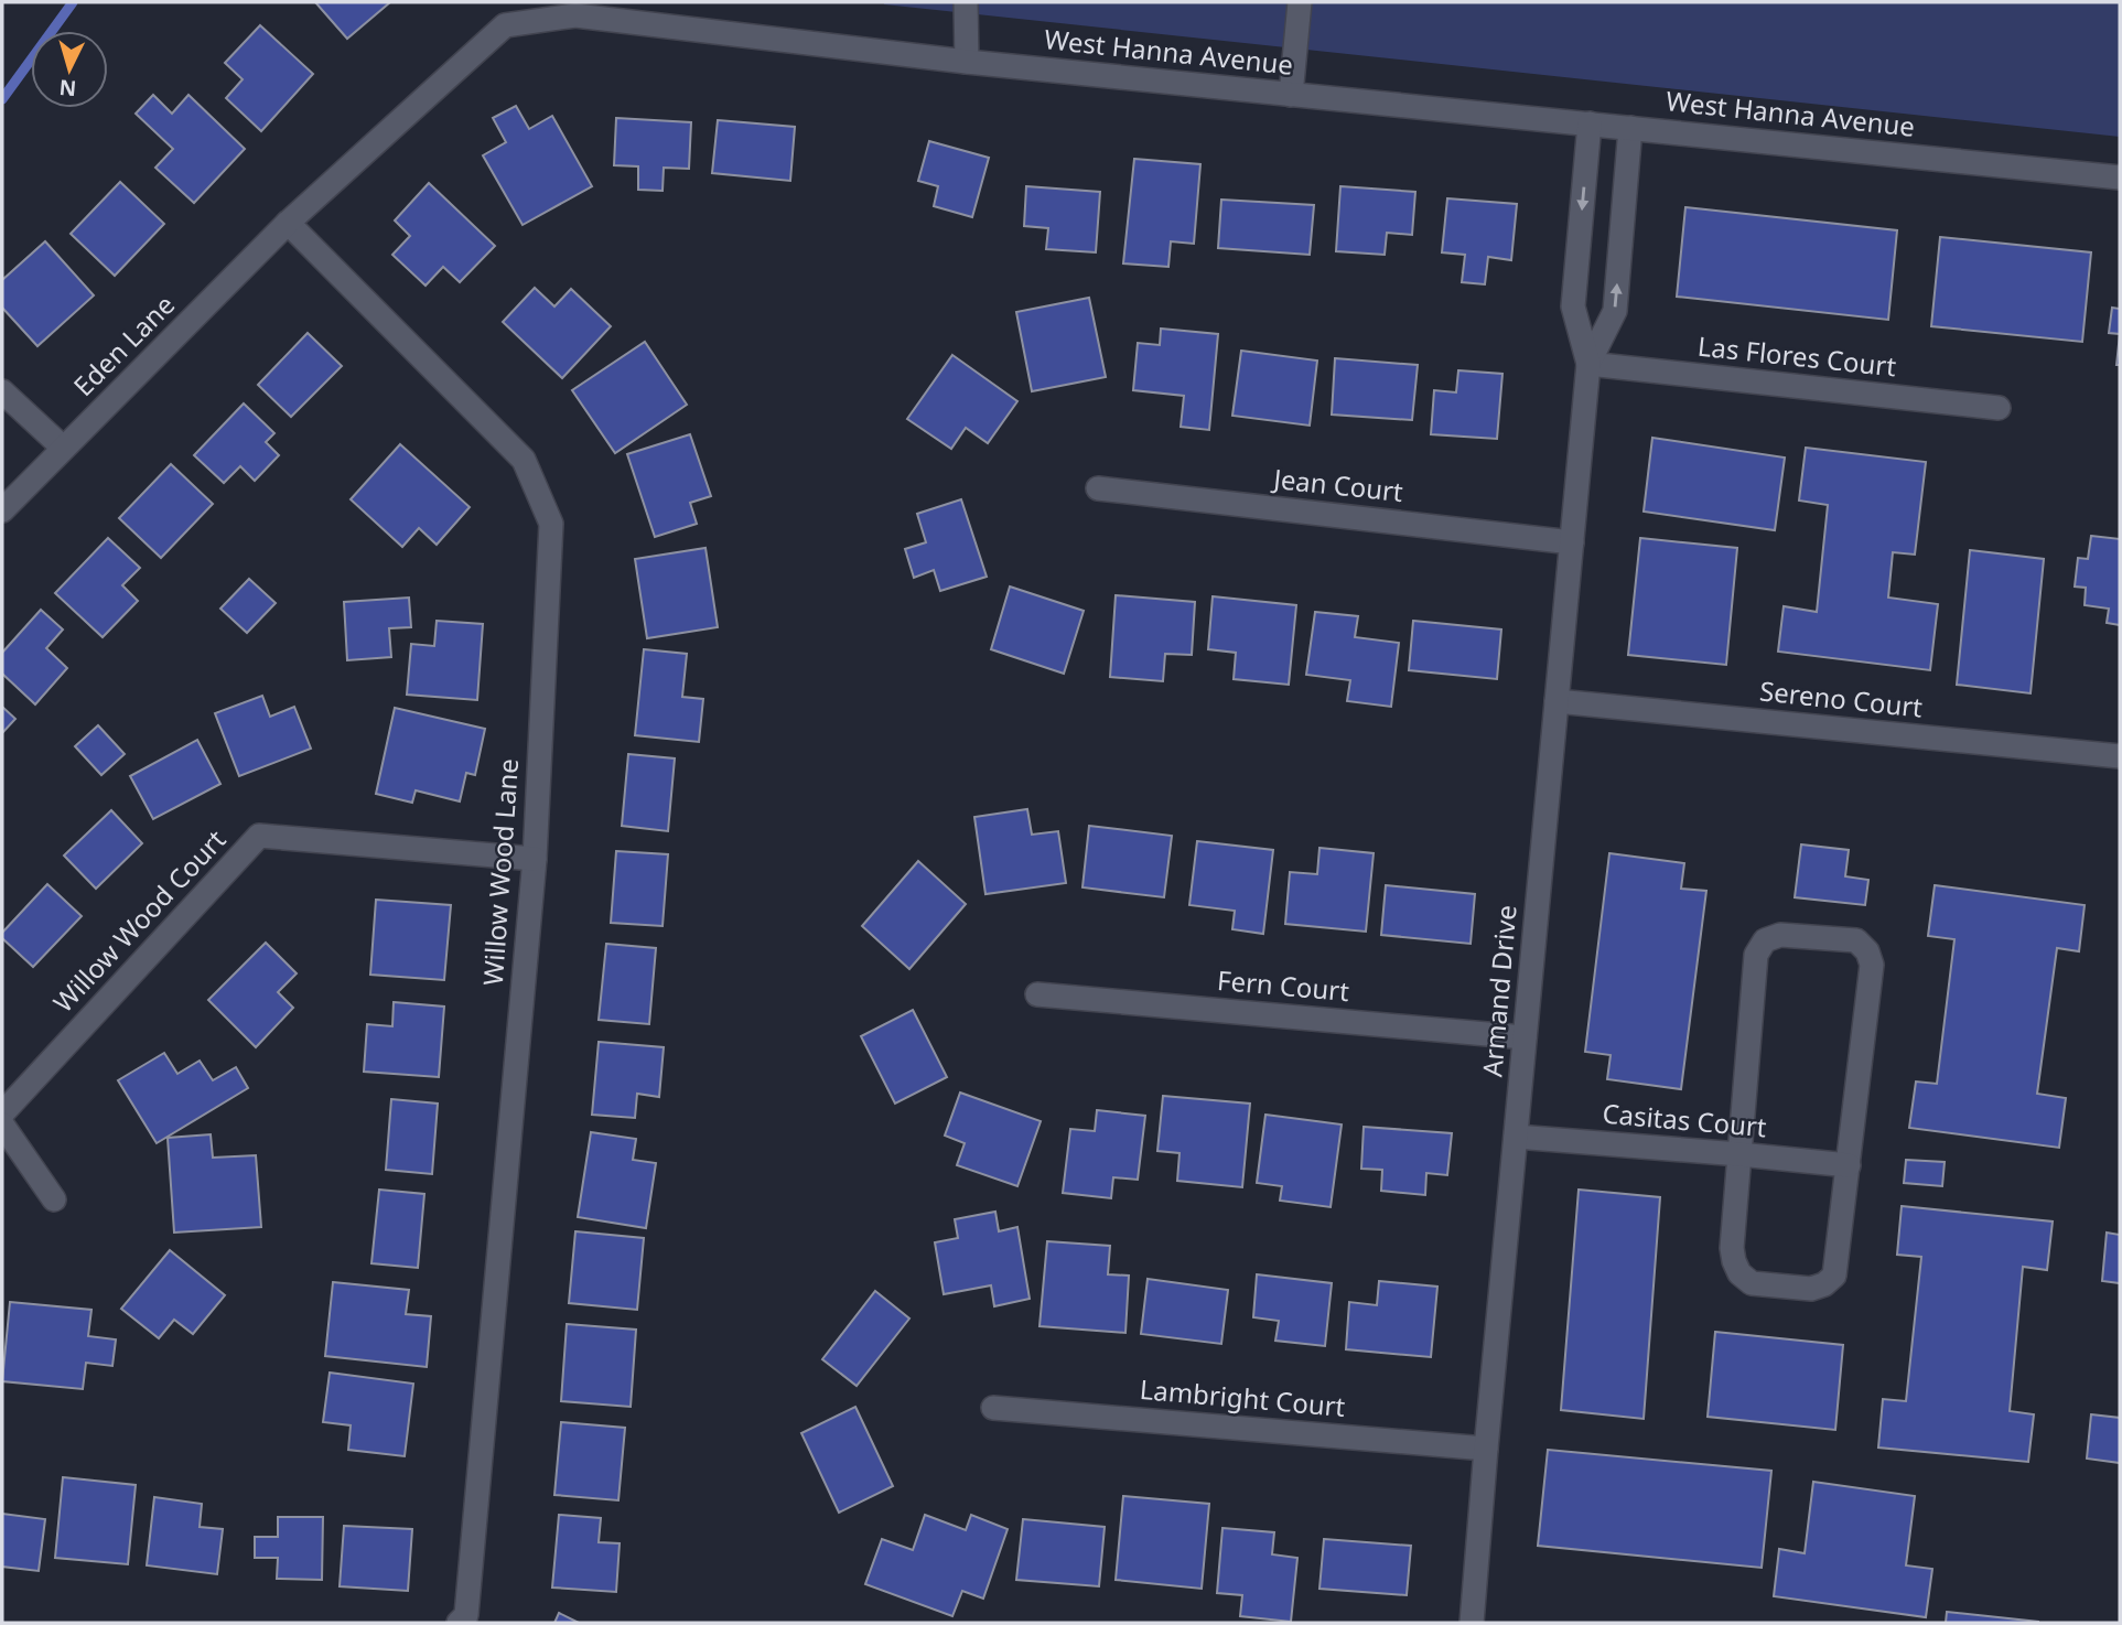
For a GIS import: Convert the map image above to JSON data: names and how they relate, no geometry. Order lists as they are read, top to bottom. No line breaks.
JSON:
{"streets":{"street":["West Hanna Avenue","Eden Lane","Las Flores Court","Jean Court","Sereno Court","Willow Wood Lane","Willow Wood Court","Fern Court","Armand Drive","Casitas Court","Lambright Court"]},"crossings":[["West Hanna Avenue","Eden Lane"],["West Hanna Avenue","Willow Wood Lane"],["West Hanna Avenue","Armand Drive"],["Eden Lane","Willow Wood Lane"],["Las Flores Court","Armand Drive"],["Jean Court","Armand Drive"],["Sereno Court","Armand Drive"],["Willow Wood Lane","Willow Wood Court"],["Fern Court","Armand Drive"],["Armand Drive","Casitas Court"],["Armand Drive","Lambright Court"]],"north":"bottom"}
